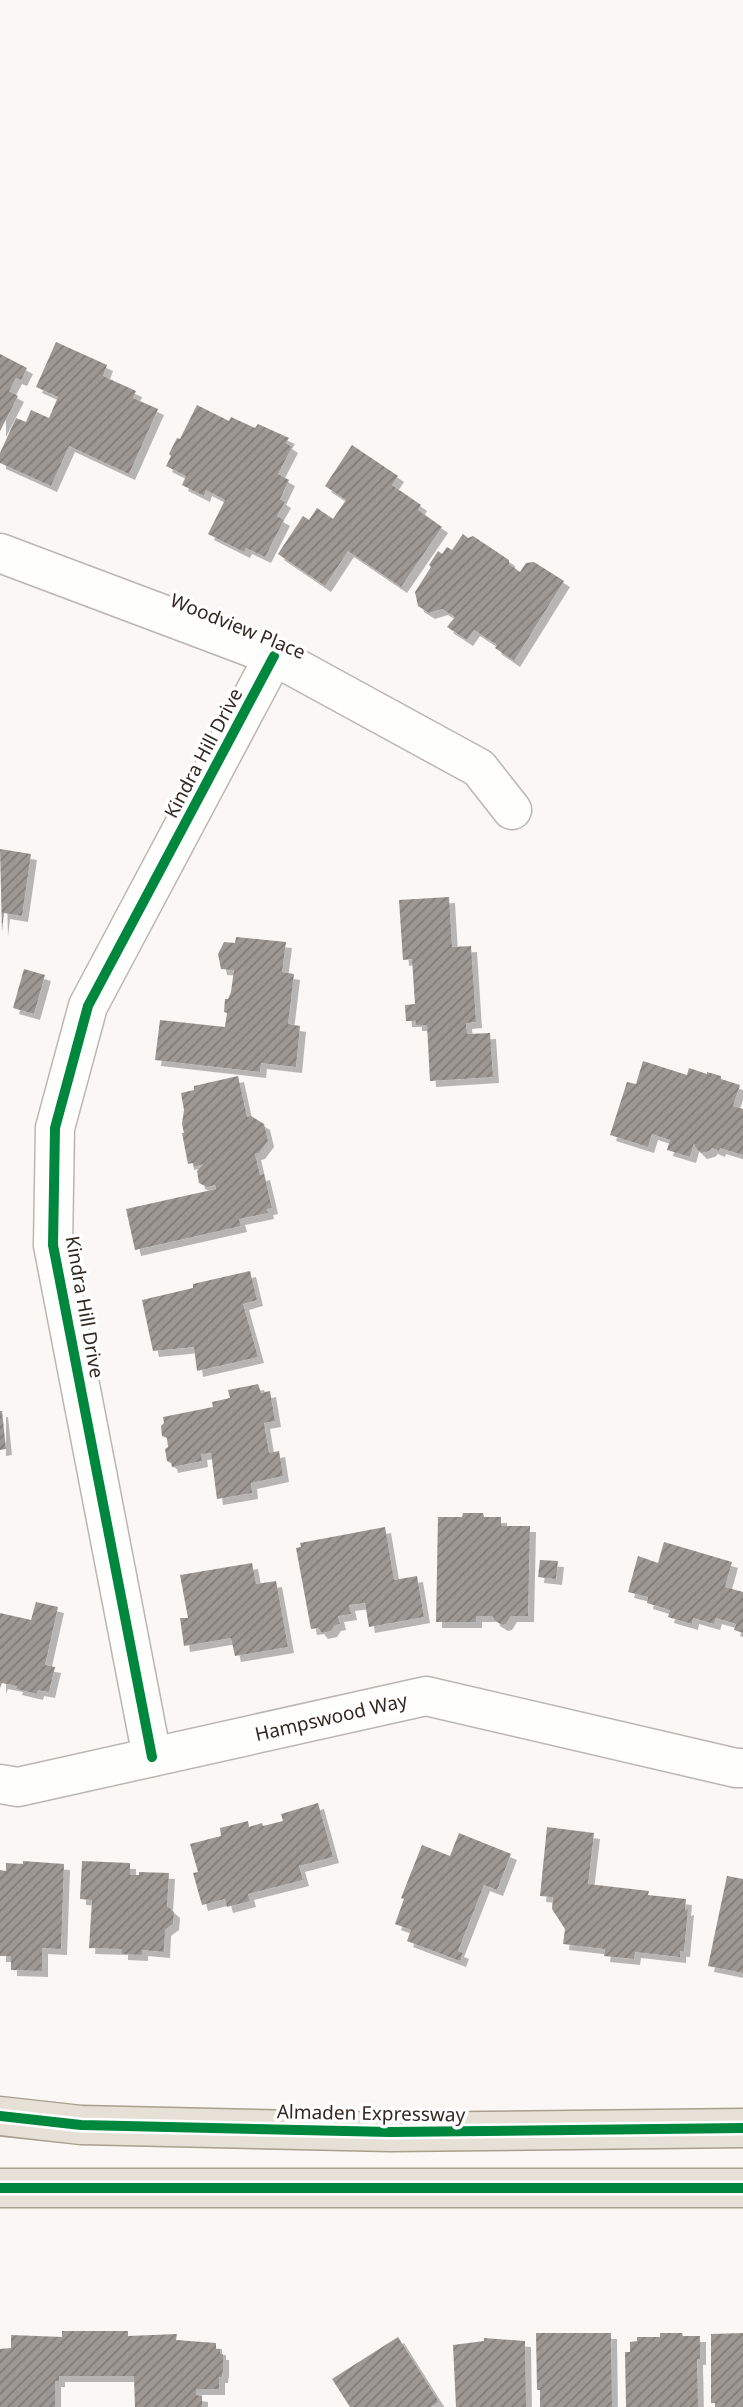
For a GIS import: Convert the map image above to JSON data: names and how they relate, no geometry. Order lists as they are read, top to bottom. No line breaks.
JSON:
{"streets":{"main road":["Almaden Expressway"],"street":["Woodview Place","Kindra Hill Drive","Hampswood Way"]},"crossings":[["Woodview Place","Kindra Hill Drive"],["Kindra Hill Drive","Hampswood Way"]]}
